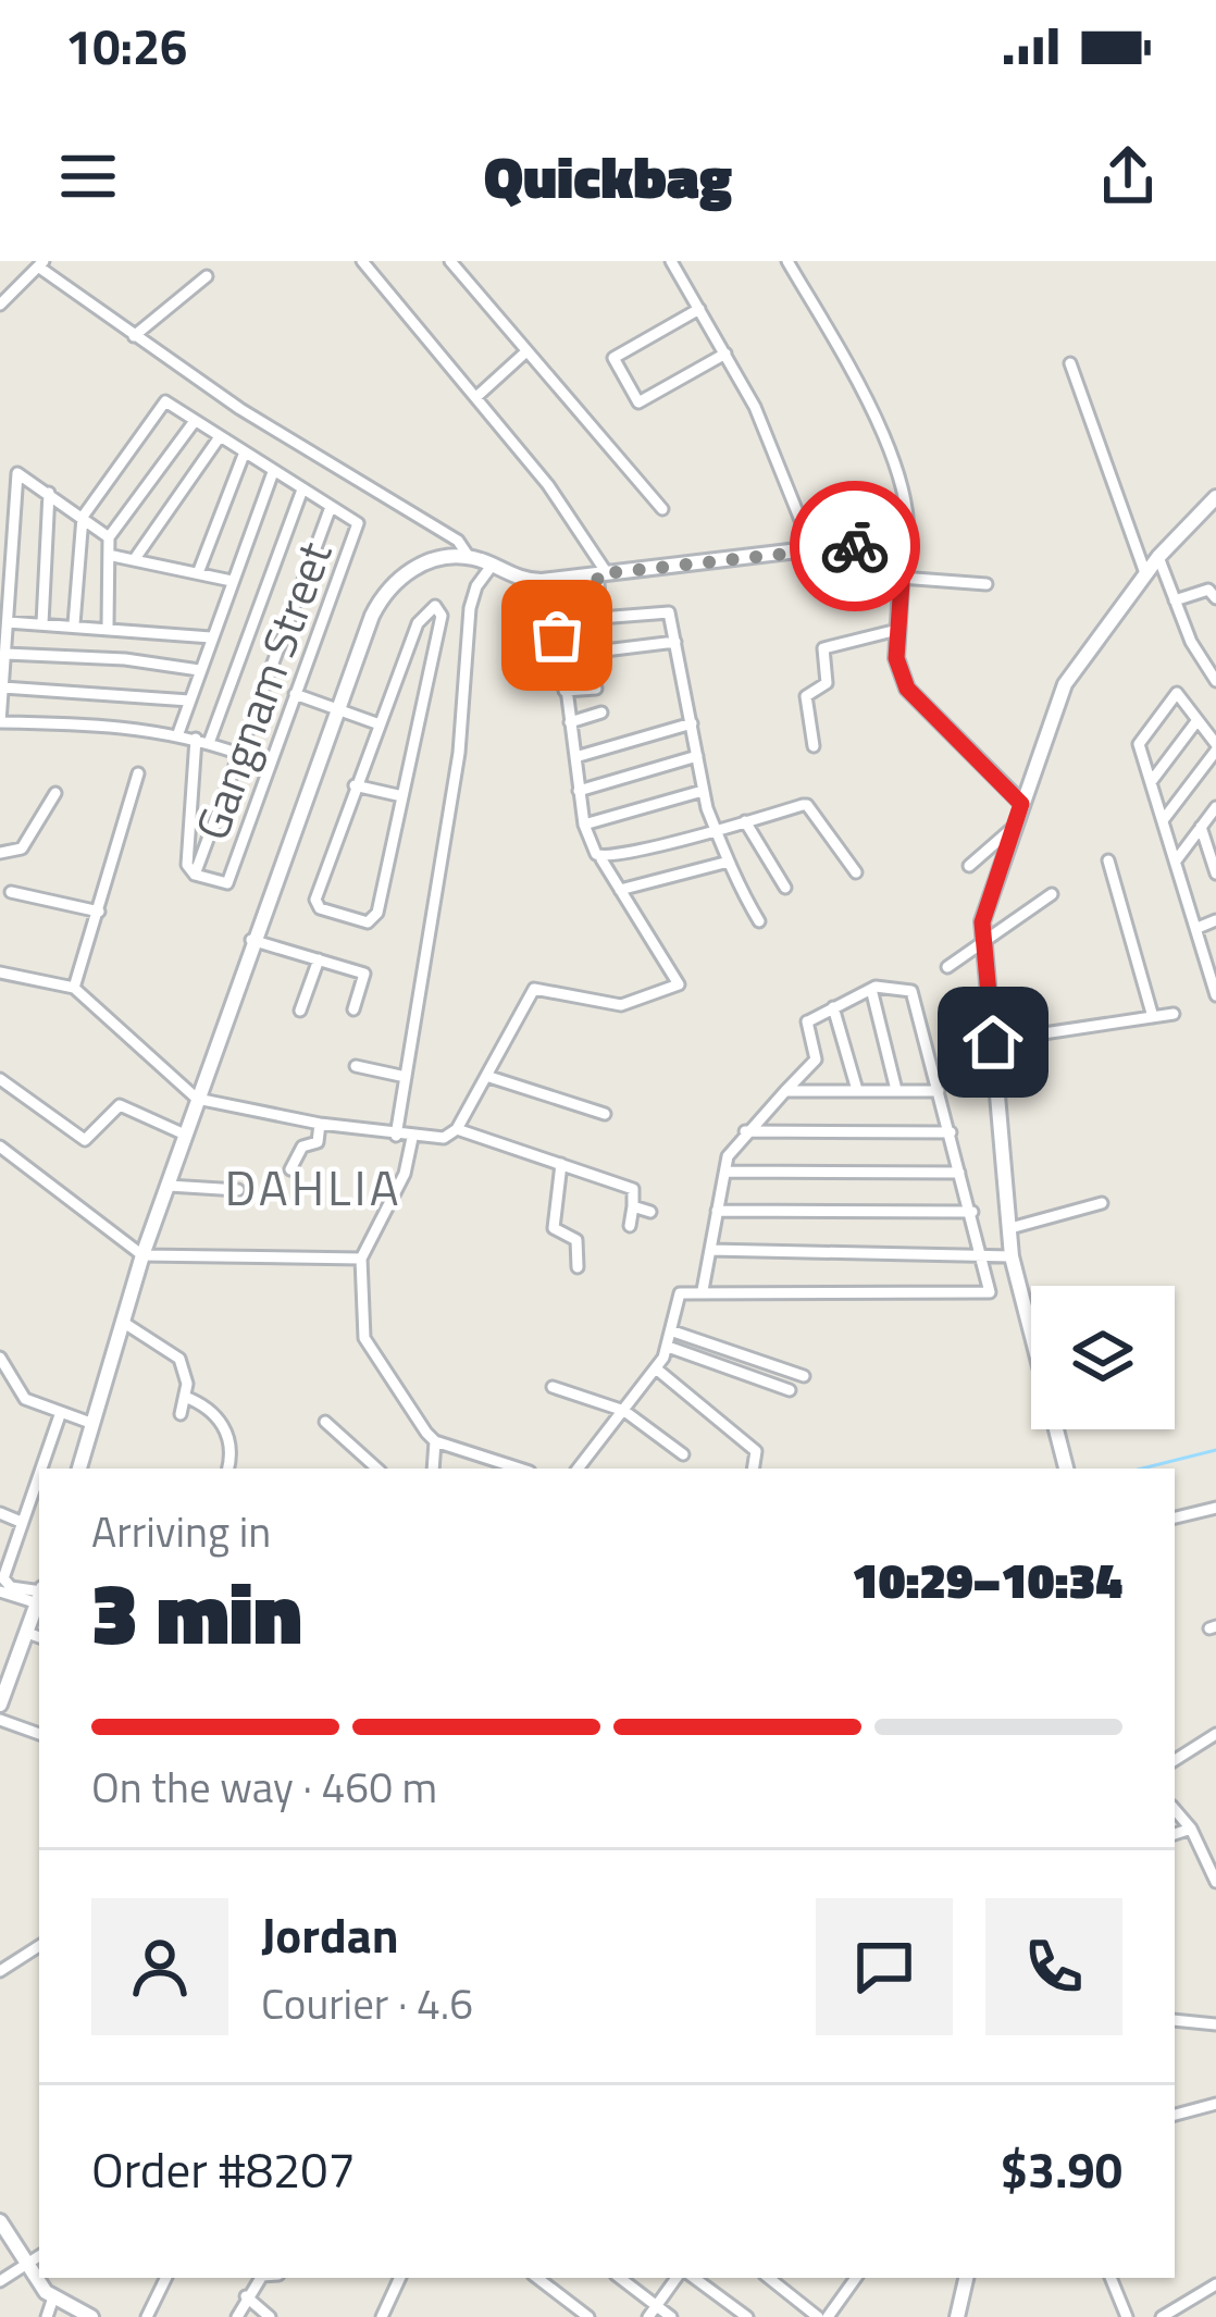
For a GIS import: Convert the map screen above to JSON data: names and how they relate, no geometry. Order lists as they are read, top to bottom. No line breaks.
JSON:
{"streets":{"street":["Gangnam Street"]},"districts":["DAHLIA"],"page":{"status":"10:26","header":"Quickbag","heading":["3 min","Arriving in","10:29–10:34"],"panel":["Jordan","Courier · 4.6","Order #8207","$3.90"],"bar":"On the way · 460 m"}}
